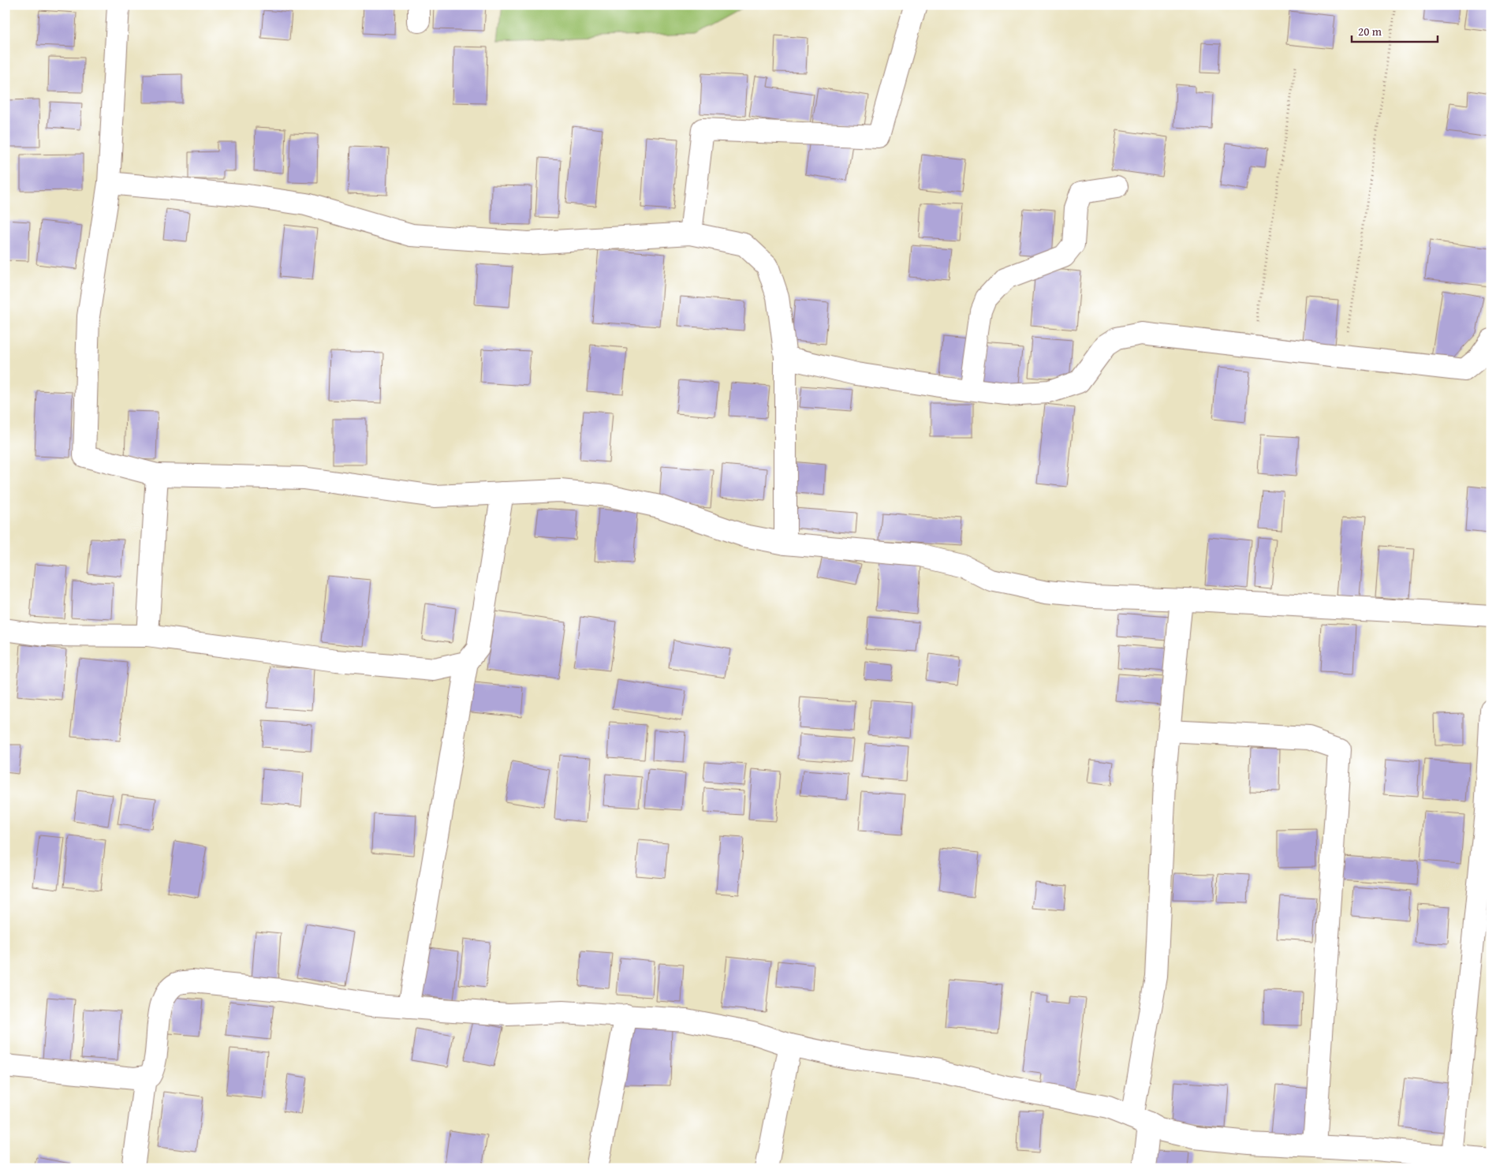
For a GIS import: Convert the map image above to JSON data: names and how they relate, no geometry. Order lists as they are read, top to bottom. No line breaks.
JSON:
{"scale_bar":"20 m"}
